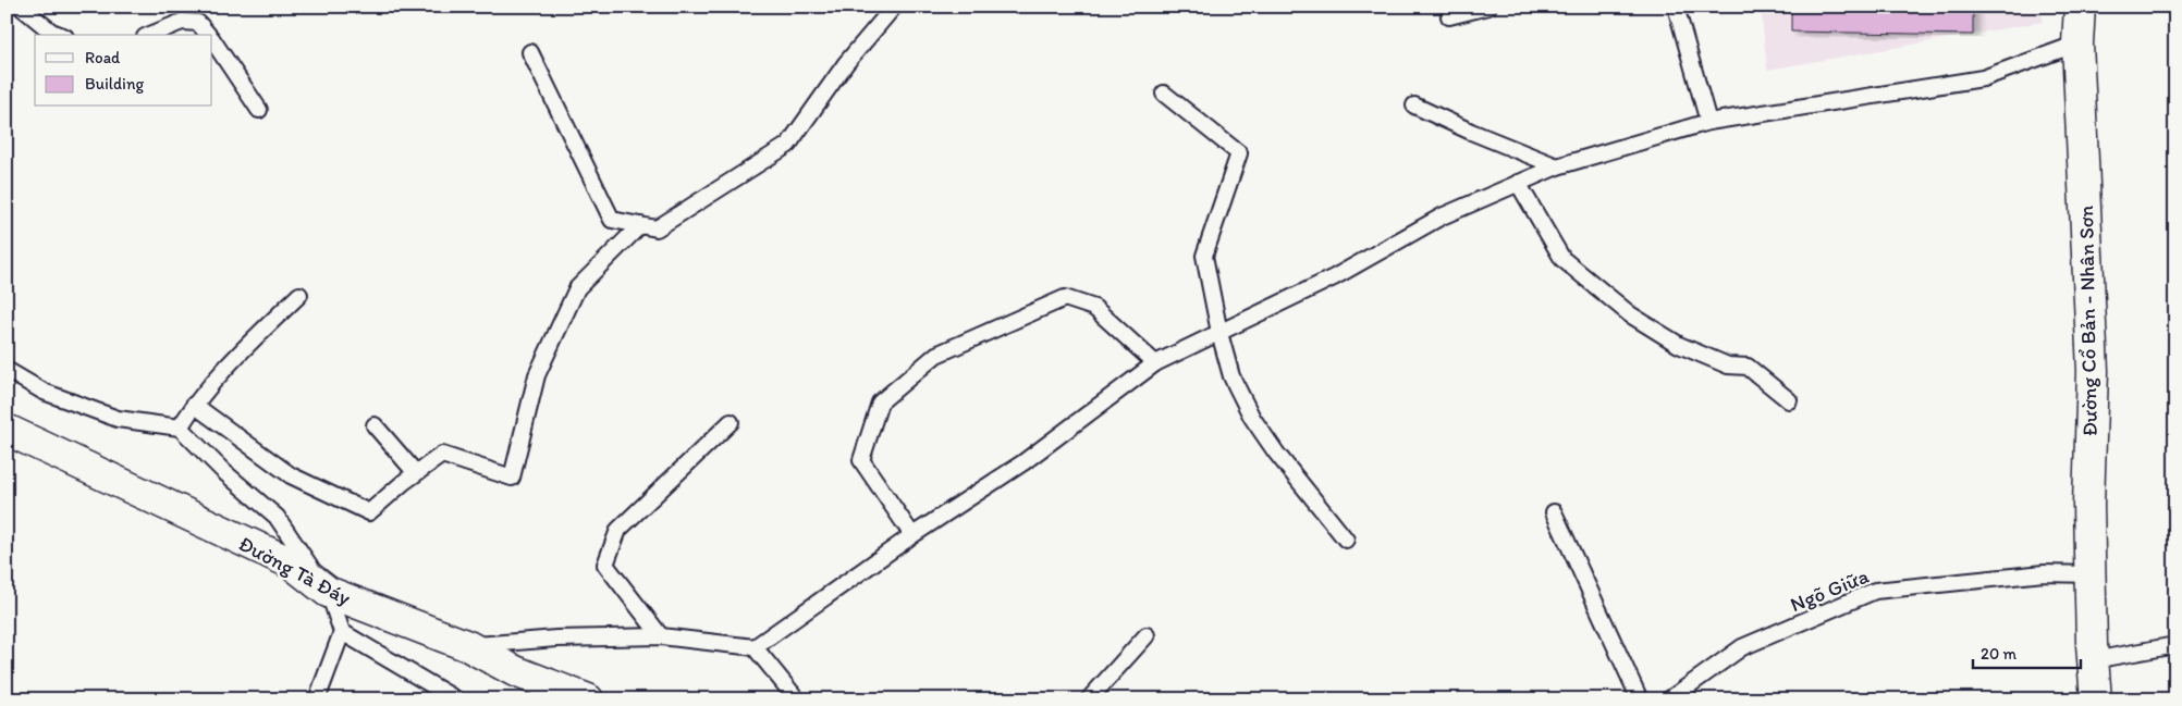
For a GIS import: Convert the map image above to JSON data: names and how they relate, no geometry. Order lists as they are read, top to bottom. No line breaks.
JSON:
{"streets":{"street":["Đường Cổ Bản - Nhân Sơn","Đường Tà Đáy"],"lane":["Ngõ Giữa"]},"crossings":[["Đường Cổ Bản - Nhân Sơn","Ngõ Giữa"]],"legend":["Road","Building"],"scale_bar":"20 m"}
